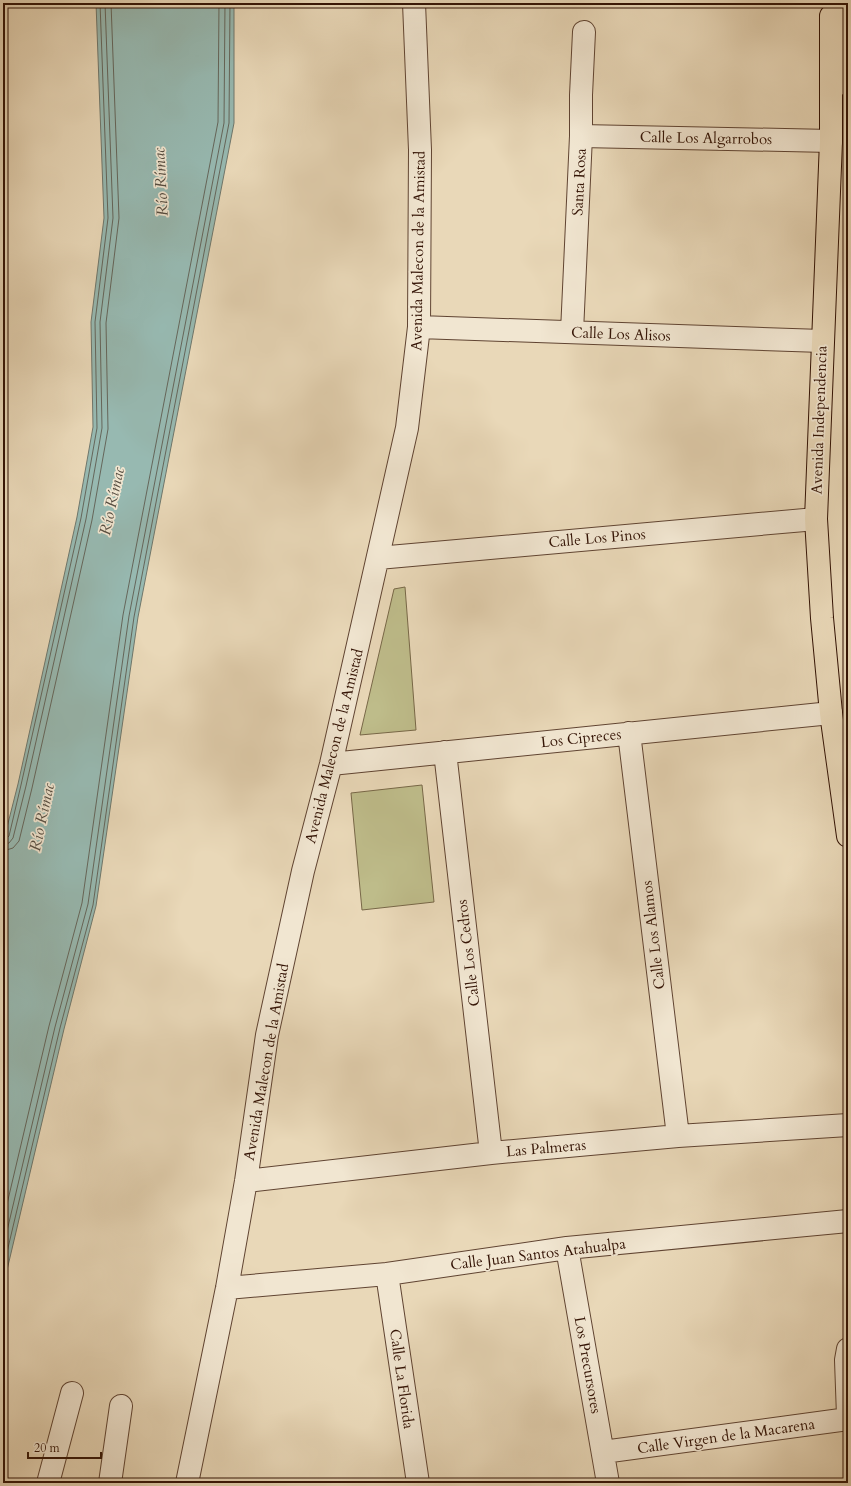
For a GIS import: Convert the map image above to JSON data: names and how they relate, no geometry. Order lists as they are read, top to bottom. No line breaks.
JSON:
{"streets":{"main road":["Avenida Independencia"],"street":["Calle Los Algarrobos","Santa Rosa","Avenida Malecon de la Amistad","Calle Los Alisos","Calle Los Pinos","Los Cipreces","Calle Los Alamos","Calle Los Cedros","Las Palmeras","Calle Juan Santos Atahualpa","Los Precursores","Calle La Florida","Calle Virgen de la Macarena"]},"crossings":[["Calle Los Algarrobos","Santa Rosa"],["Calle Los Algarrobos","Avenida Independencia"],["Santa Rosa","Calle Los Alisos"],["Avenida Malecon de la Amistad","Calle Los Alisos"],["Avenida Malecon de la Amistad","Calle Los Pinos"],["Avenida Malecon de la Amistad","Los Cipreces"],["Avenida Malecon de la Amistad","Las Palmeras"],["Avenida Malecon de la Amistad","Calle Juan Santos Atahualpa"],["Calle Los Alisos","Avenida Independencia"],["Avenida Independencia","Calle Los Pinos"],["Avenida Independencia","Los Cipreces"],["Los Cipreces","Calle Los Alamos"],["Los Cipreces","Calle Los Cedros"],["Calle Los Alamos","Las Palmeras"],["Calle Los Cedros","Las Palmeras"],["Calle Juan Santos Atahualpa","Los Precursores"],["Calle Juan Santos Atahualpa","Calle La Florida"],["Los Precursores","Calle Virgen de la Macarena"]],"water":["Río Rímac"],"scale_bar":"20 m"}
